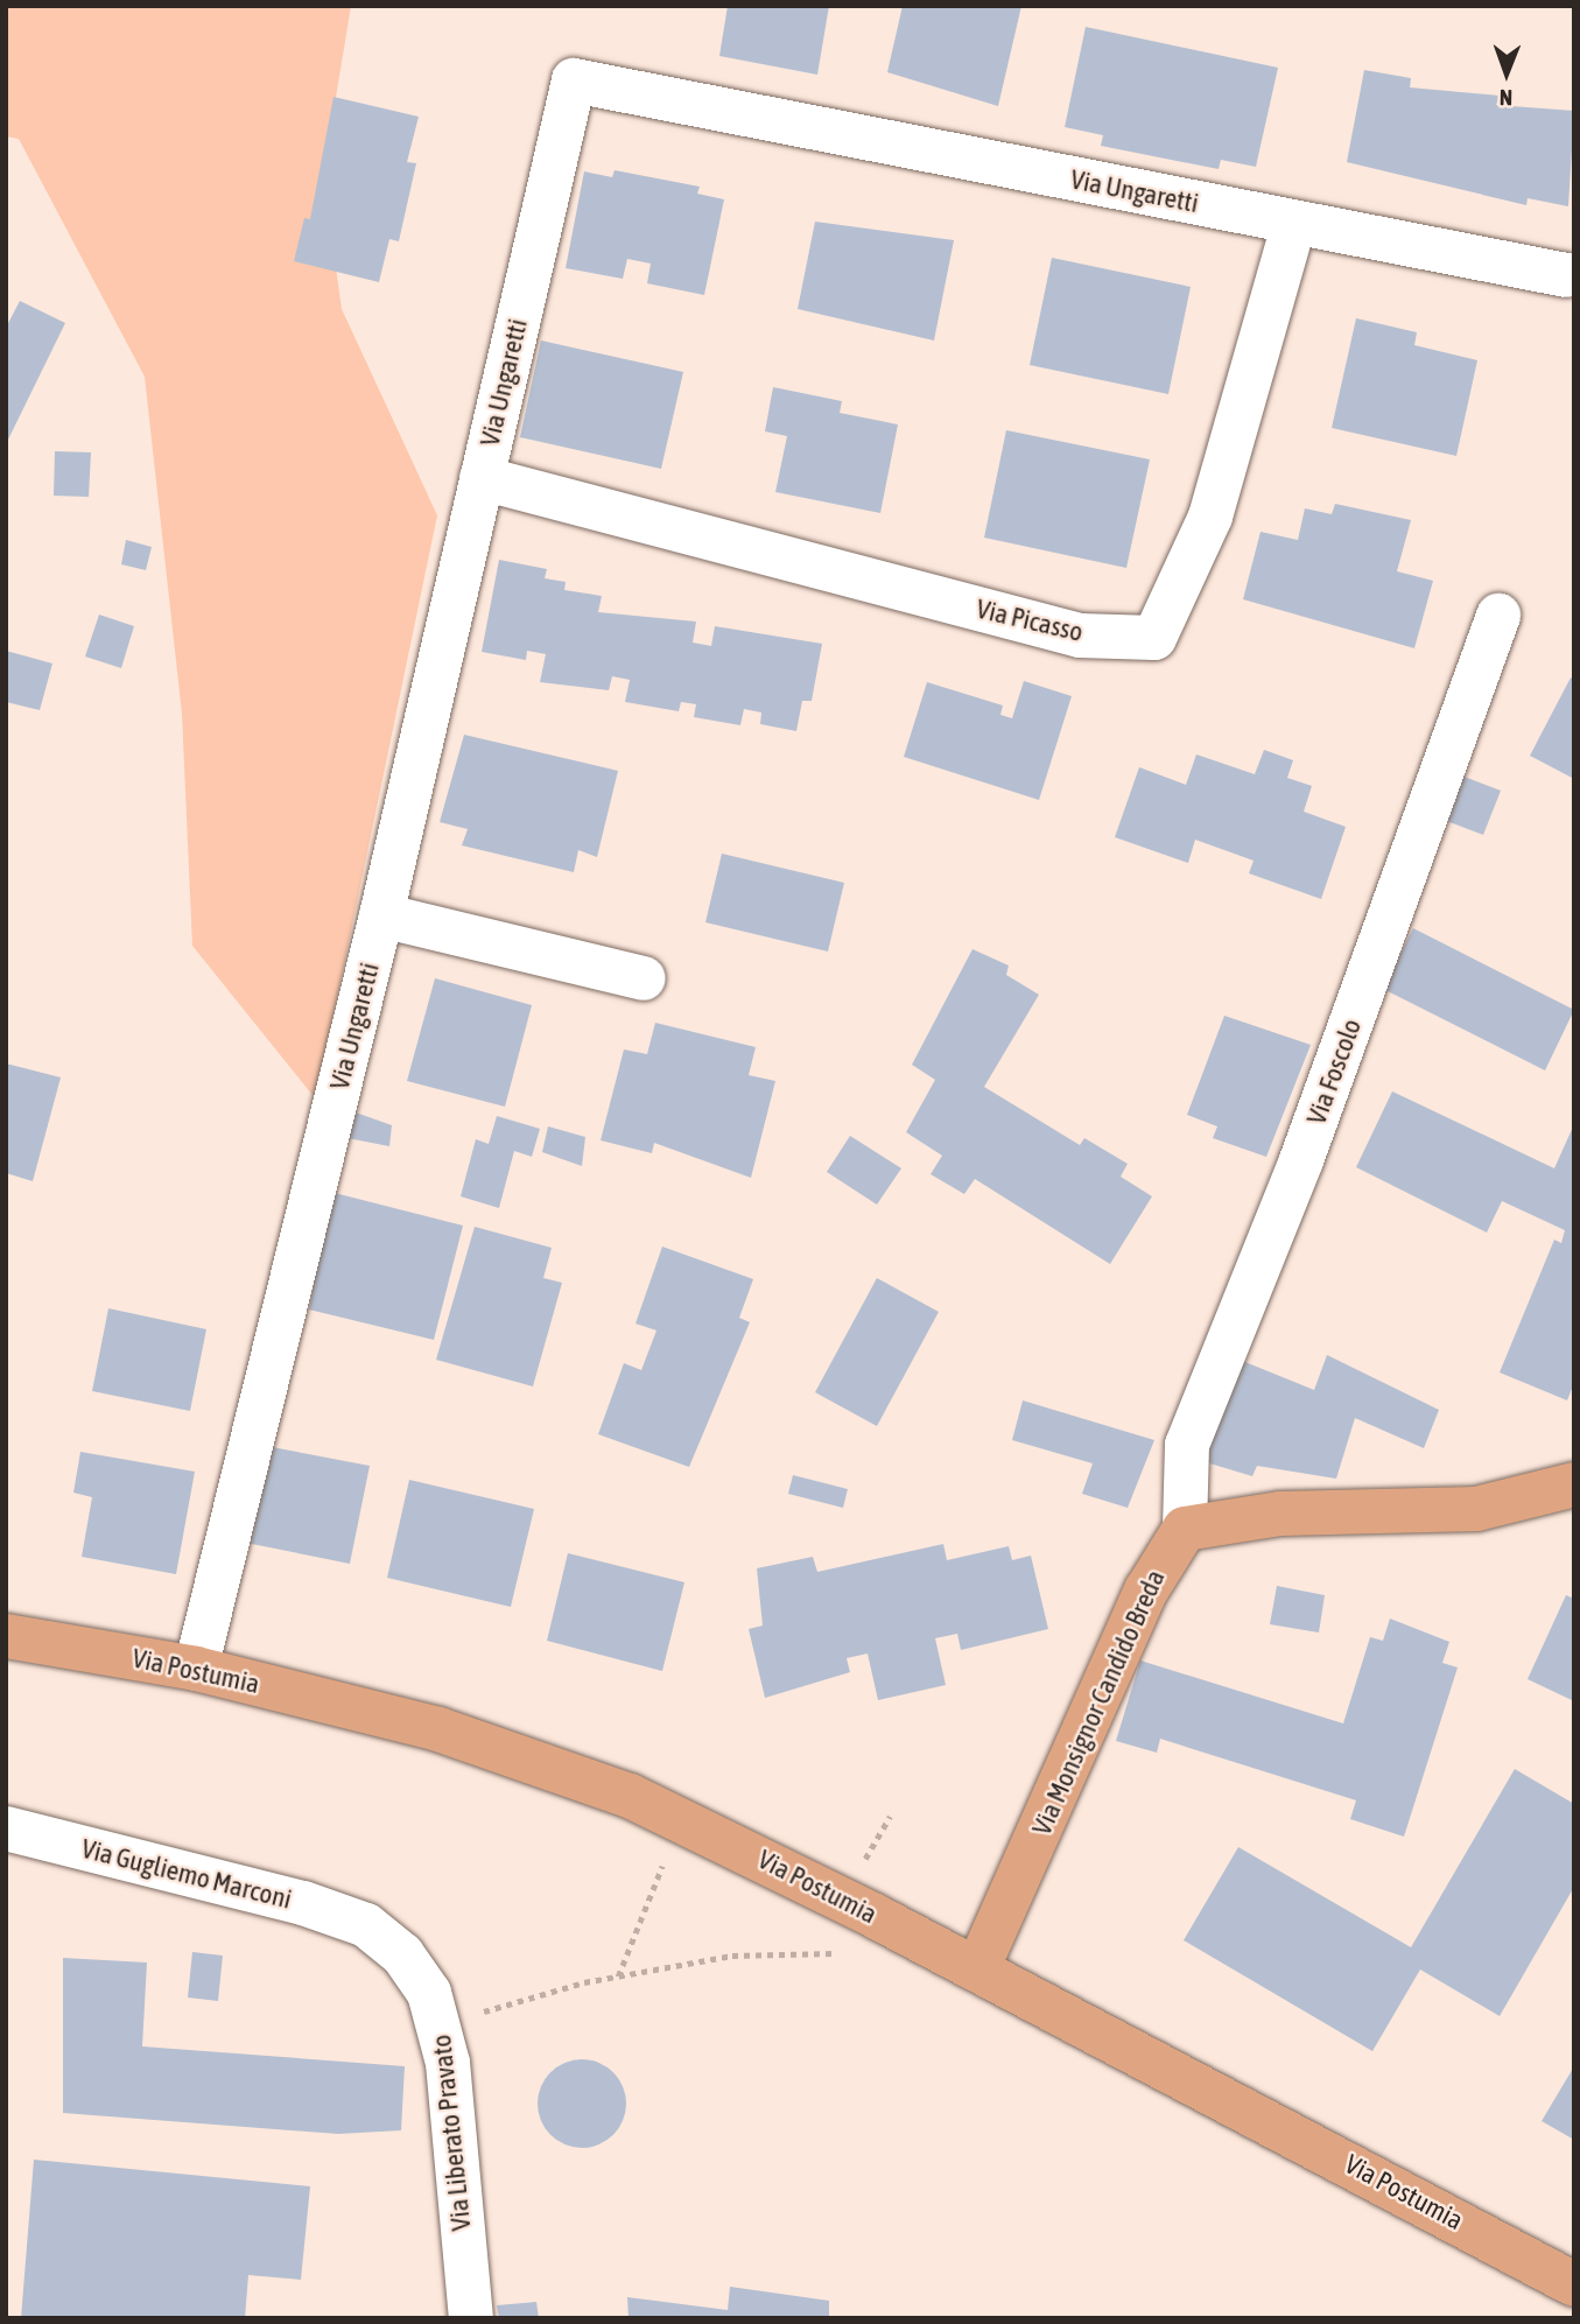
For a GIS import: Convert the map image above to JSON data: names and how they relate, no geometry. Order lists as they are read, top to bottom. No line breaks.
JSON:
{"streets":{"main road":["Via Postumia","Via Monsignor Candido Breda"],"street":["Via Ungaretti","Via Picasso","Via Foscolo","Via Gugliemo Marconi","Via Liberato Pravato"]},"crossings":[["Via Ungaretti","Via Picasso"],["Via Ungaretti","Via Postumia"],["Via Foscolo","Via Monsignor Candido Breda"],["Via Postumia","Via Monsignor Candido Breda"],["Via Gugliemo Marconi","Via Liberato Pravato"]],"north":"bottom"}
